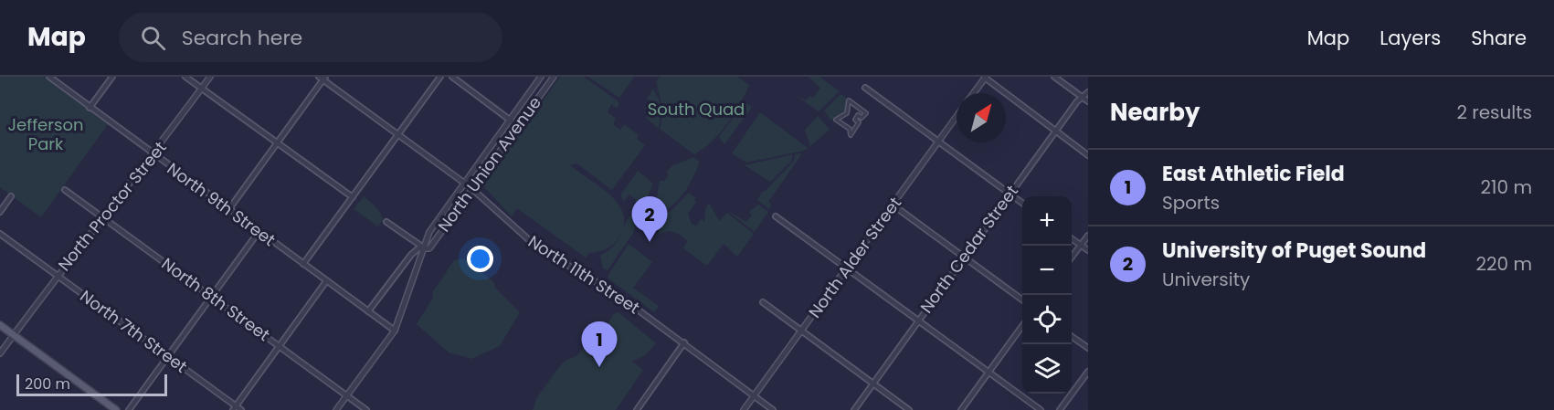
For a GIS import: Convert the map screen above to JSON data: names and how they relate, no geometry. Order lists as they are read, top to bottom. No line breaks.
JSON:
{"streets":{"street":["North Union Avenue","North 9th Street","North Proctor Street","North Cedar Street","North Alder Street","North 11th Street","North 8th Street","North 7th Street"]},"crossings":[["North Union Avenue","North 9th Street"],["North Union Avenue","North 11th Street"],["North Union Avenue","North 8th Street"],["North 9th Street","North Proctor Street"],["North Proctor Street","North 8th Street"],["North Proctor Street","North 7th Street"],["North Alder Street","North 11th Street"]],"parks":["South Quad","Jefferson Park"],"scale_bar":"200 m","north":"top right","page":{"header":"Map","search":"Search here","nav":["Map","Layers","Share"],"heading":["Nearby","2 results"],"list":[{"mark":"1","name":"East Athletic Field","note":"Sports","value":"210 m"},{"mark":"2","name":"University of Puget Sound","note":"University","value":"220 m"}],"map_buttons":["+","−"],"pins":["2","1"],"scale":"200 m"}}
